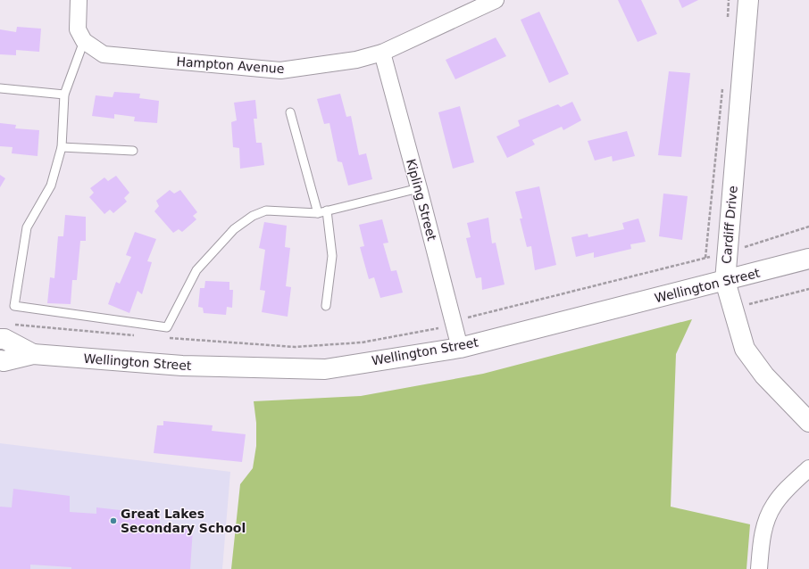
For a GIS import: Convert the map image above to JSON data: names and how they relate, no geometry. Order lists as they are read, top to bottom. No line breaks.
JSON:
{"streets":{"main road":["Cardiff Drive","Wellington Street"],"street":["Hampton Avenue","Kipling Street"]},"crossings":[["Hampton Avenue","Kipling Street"],["Kipling Street","Wellington Street"],["Cardiff Drive","Wellington Street"]],"places":["Great Lakes Secondary School"]}
